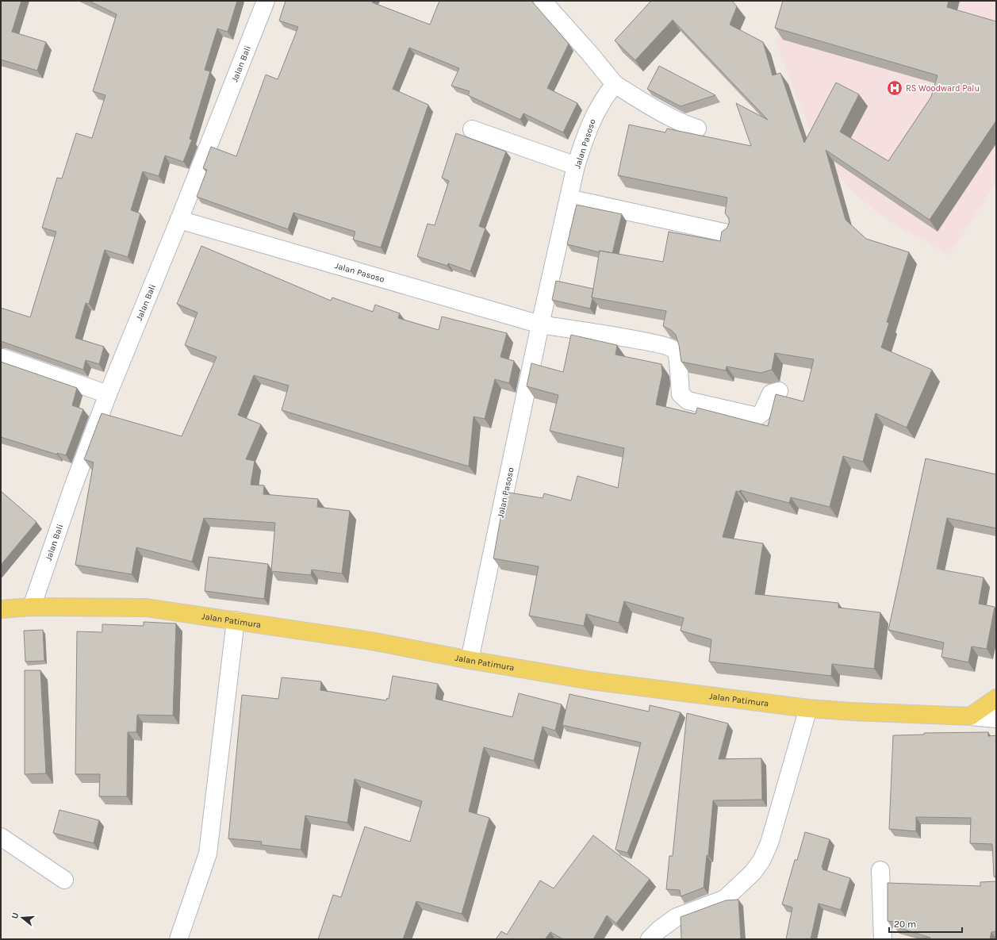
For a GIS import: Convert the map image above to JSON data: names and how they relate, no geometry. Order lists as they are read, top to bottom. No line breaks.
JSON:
{"streets":{"main road":["Jalan Patimura"],"street":["Jalan Bali","Jalan Pasoso"]},"crossings":[["Jalan Bali","Jalan Pasoso"],["Jalan Bali","Jalan Patimura"],["Jalan Pasoso","Jalan Patimura"]],"places":{"hospital":["RS Woodward Palu"]},"scale_bar":"20 m","north":"left"}
